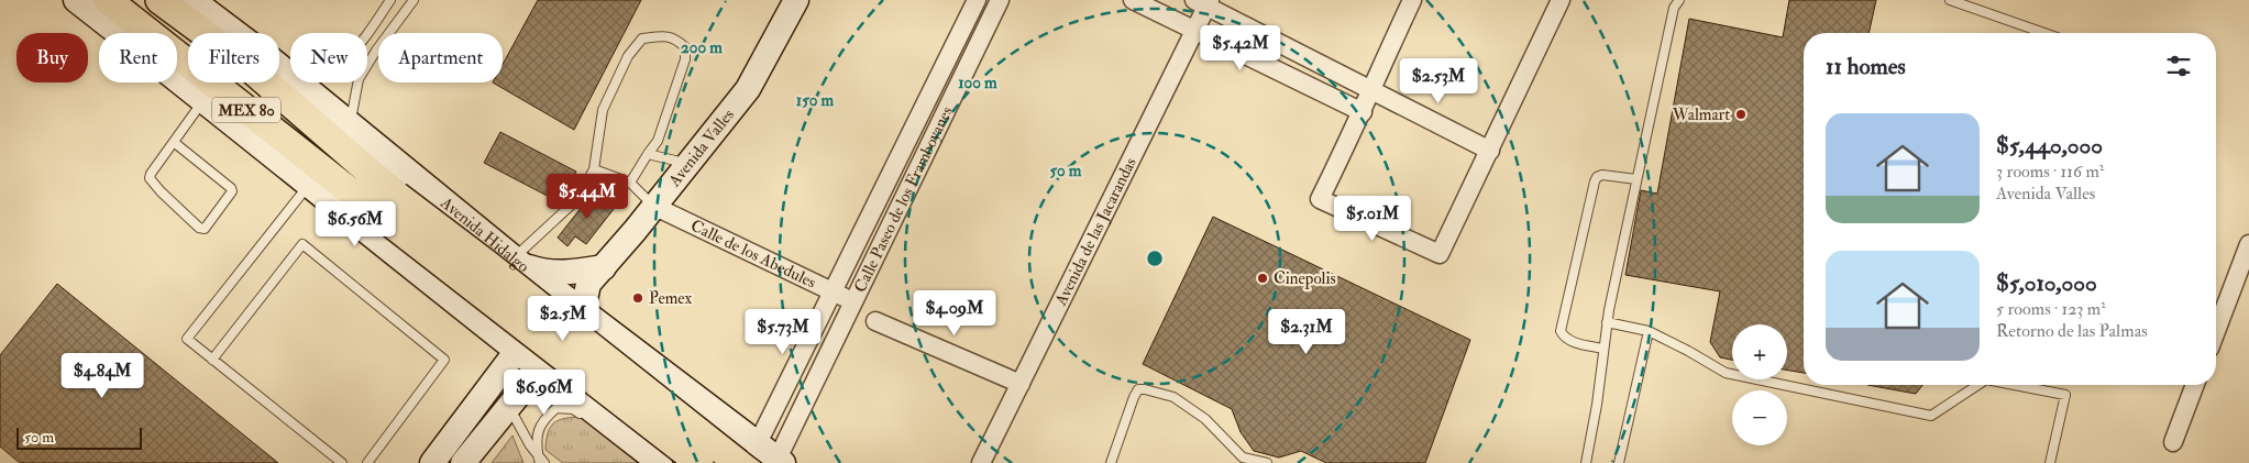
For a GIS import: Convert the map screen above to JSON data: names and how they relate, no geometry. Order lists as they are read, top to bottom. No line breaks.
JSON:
{"streets":{"main road":["MEX 80"],"street":["Avenida Valles","Calle Paseo de los Framboyanes","Avenida de las Jacarandas","Avenida Hidalgo","Calle de los Abedules"]},"crossings":[["Avenida Valles","Avenida Hidalgo"],["Avenida Valles","Calle de los Abedules"],["Calle Paseo de los Framboyanes","Avenida Hidalgo"],["Calle Paseo de los Framboyanes","Calle de los Abedules"]],"places":["Walmart","Cinepolis","Pemex"],"scale_bar":"50 m","page":{"price":["$5.42M","$2.53M","$5.44M","$5.01M","$6.56M","$4.09M","$2.5M","$5.73M","$2.31M","$4.84M","$6.96M"],"chip":["Buy","Rent","Filters","New","Apartment"],"heading":"11 homes","list":[{"name":"$5,440,000","note":"3 rooms · 116 m² · Avenida Valles"},{"name":"$5,010,000","note":"5 rooms · 123 m² · Retorno de las Palmas"}],"map_buttons":["+","−"],"scale":"50 m"},"rings":["200 m","100 m","150 m","50 m"]}
